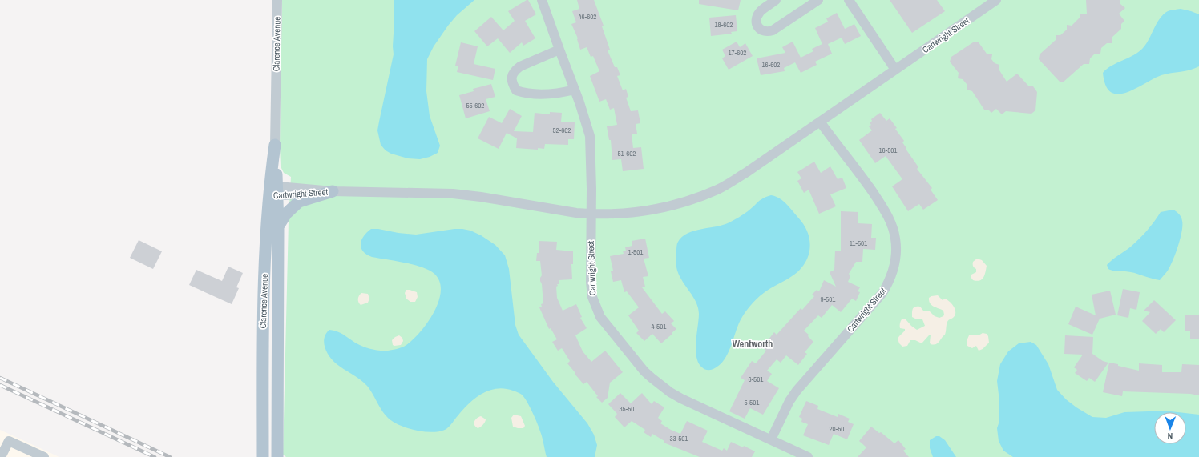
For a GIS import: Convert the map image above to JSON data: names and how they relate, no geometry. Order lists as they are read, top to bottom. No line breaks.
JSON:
{"streets":{"main road":["Clarence Avenue"],"street":["Cartwright Street"]},"crossings":[["Cartwright Street","Clarence Avenue"]],"districts":["Wentworth"],"house_numbers":["46-602","18-602","17-602","16-602","55-602","52-602","16-501","51-602","11-501","1-501","9-501","4-501","6-501","5-501","35-501","20-501","33-501"],"north":"bottom"}
